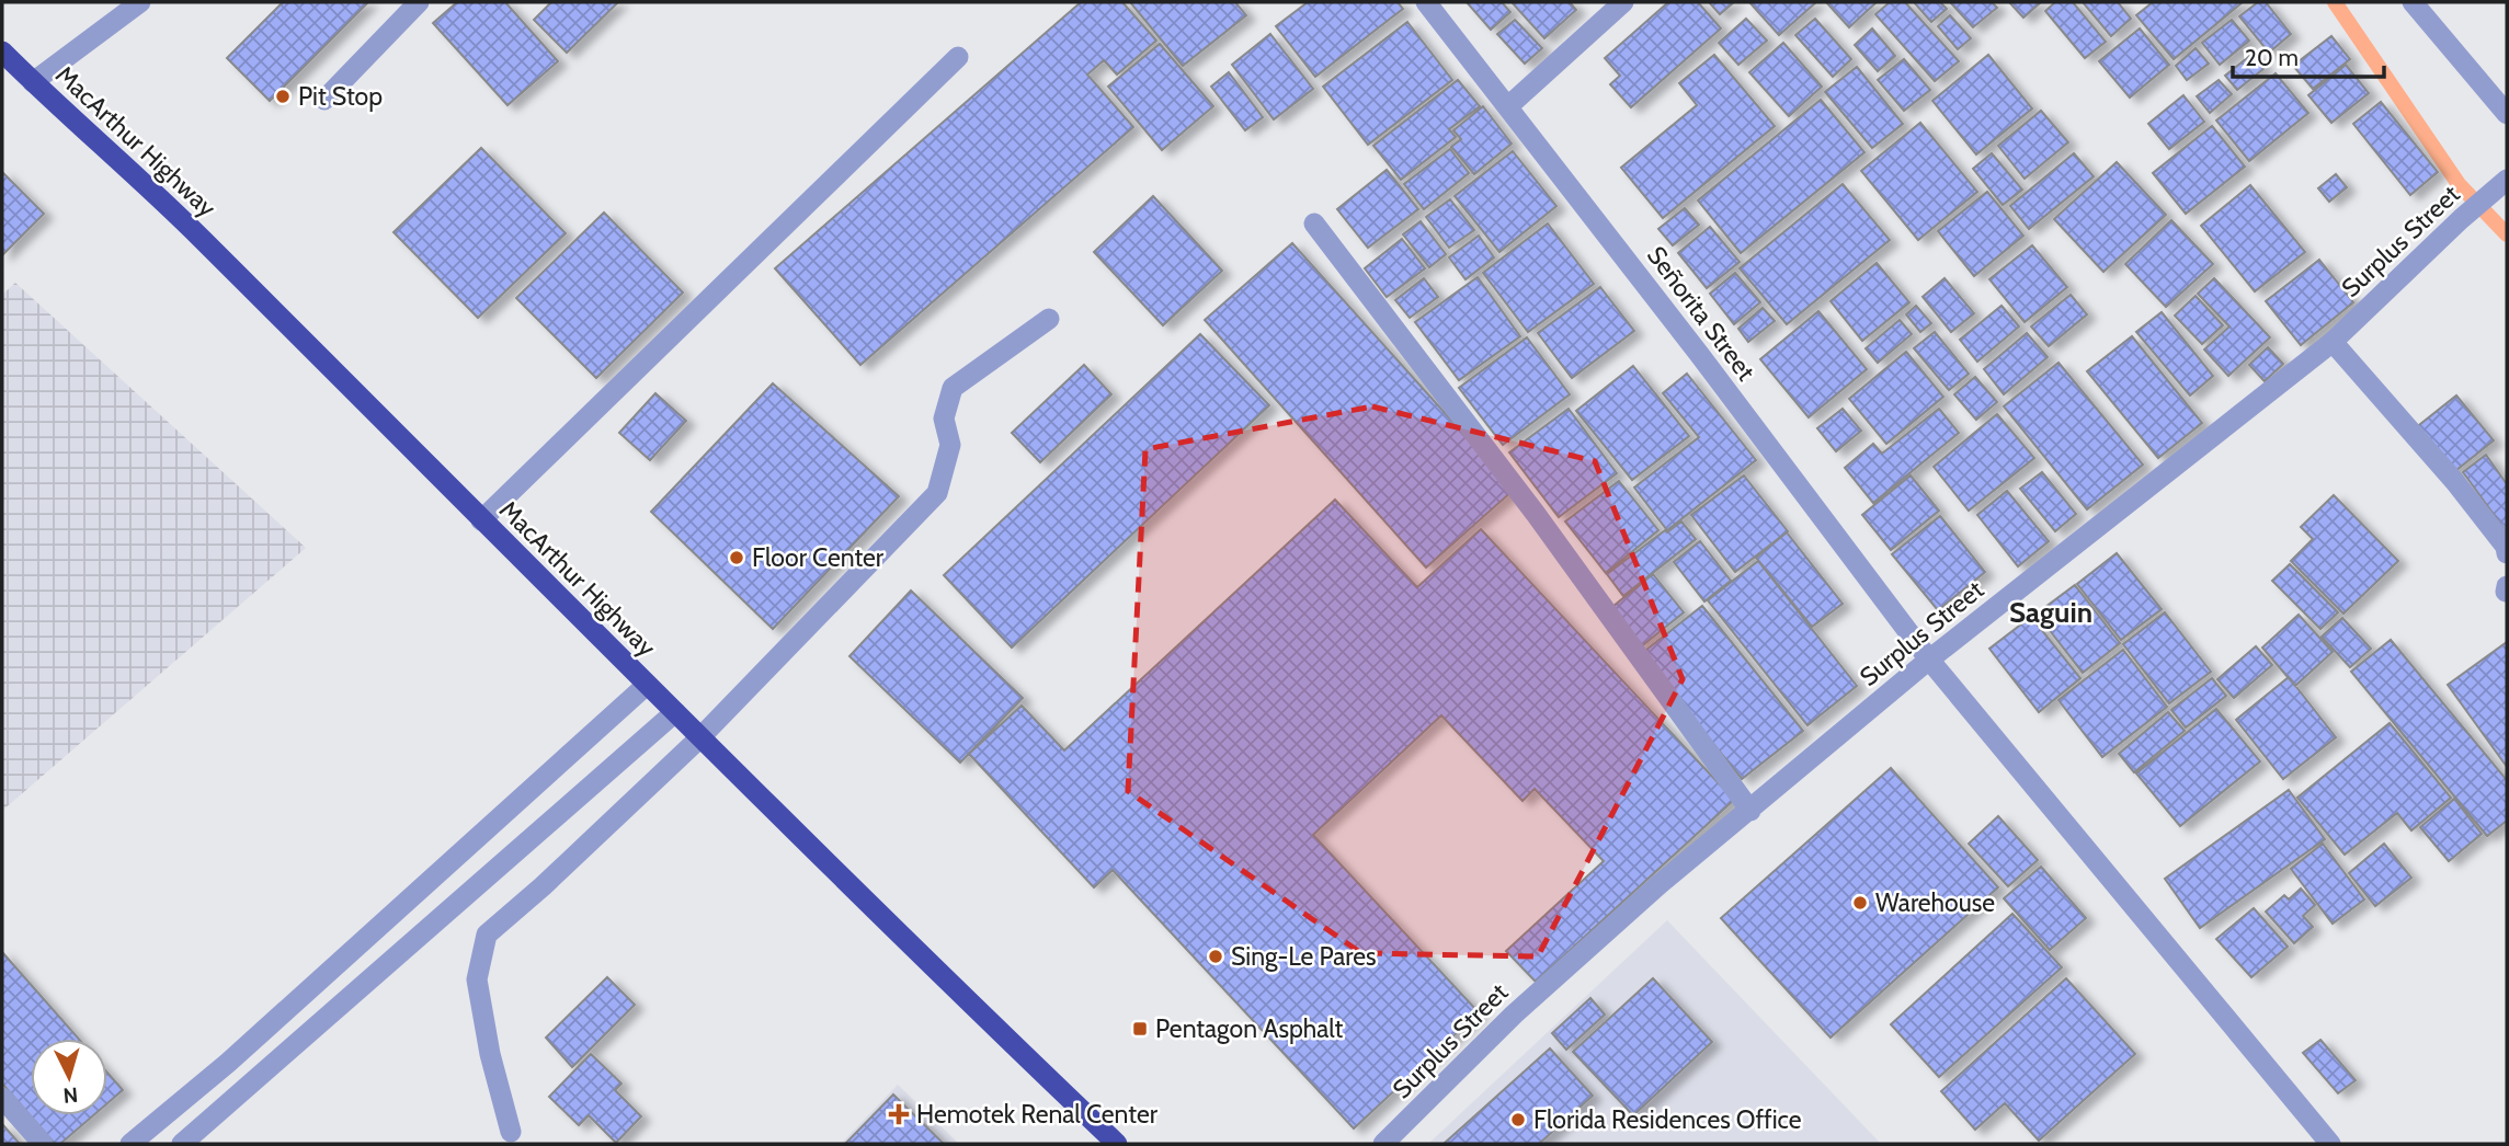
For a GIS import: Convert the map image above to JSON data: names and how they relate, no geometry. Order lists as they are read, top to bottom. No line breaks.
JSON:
{"streets":{"highway":["MacArthur Highway"],"street":["Surplus Street","Señorita Street"]},"crossings":[["Surplus Street","Señorita Street"]],"districts":["Saguin"],"places":{"other":["Pit Stop","Floor Center","Warehouse","Sing-Le Pares","Florida Residences Office"],"transit":["Pentagon Asphalt"],"health":["Hemotek Renal Center"]},"scale_bar":"20 m","north":"bottom"}
